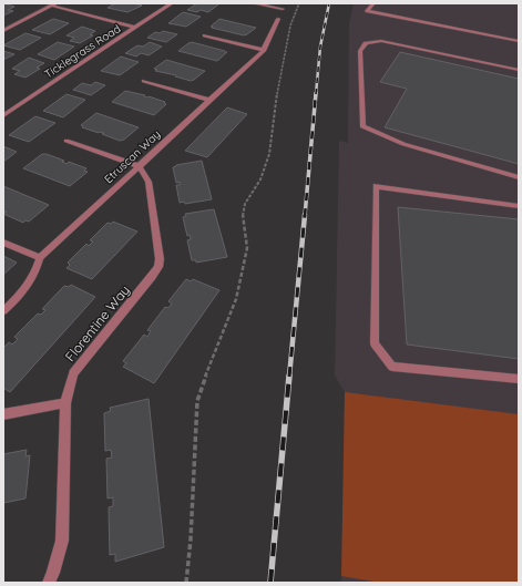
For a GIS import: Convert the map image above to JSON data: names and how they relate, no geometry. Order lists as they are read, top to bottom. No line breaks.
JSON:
{"streets":{"street":["Ticklegrass Road","Etruscan Way","Florentine Way"]},"crossings":[["Etruscan Way","Florentine Way"]]}
